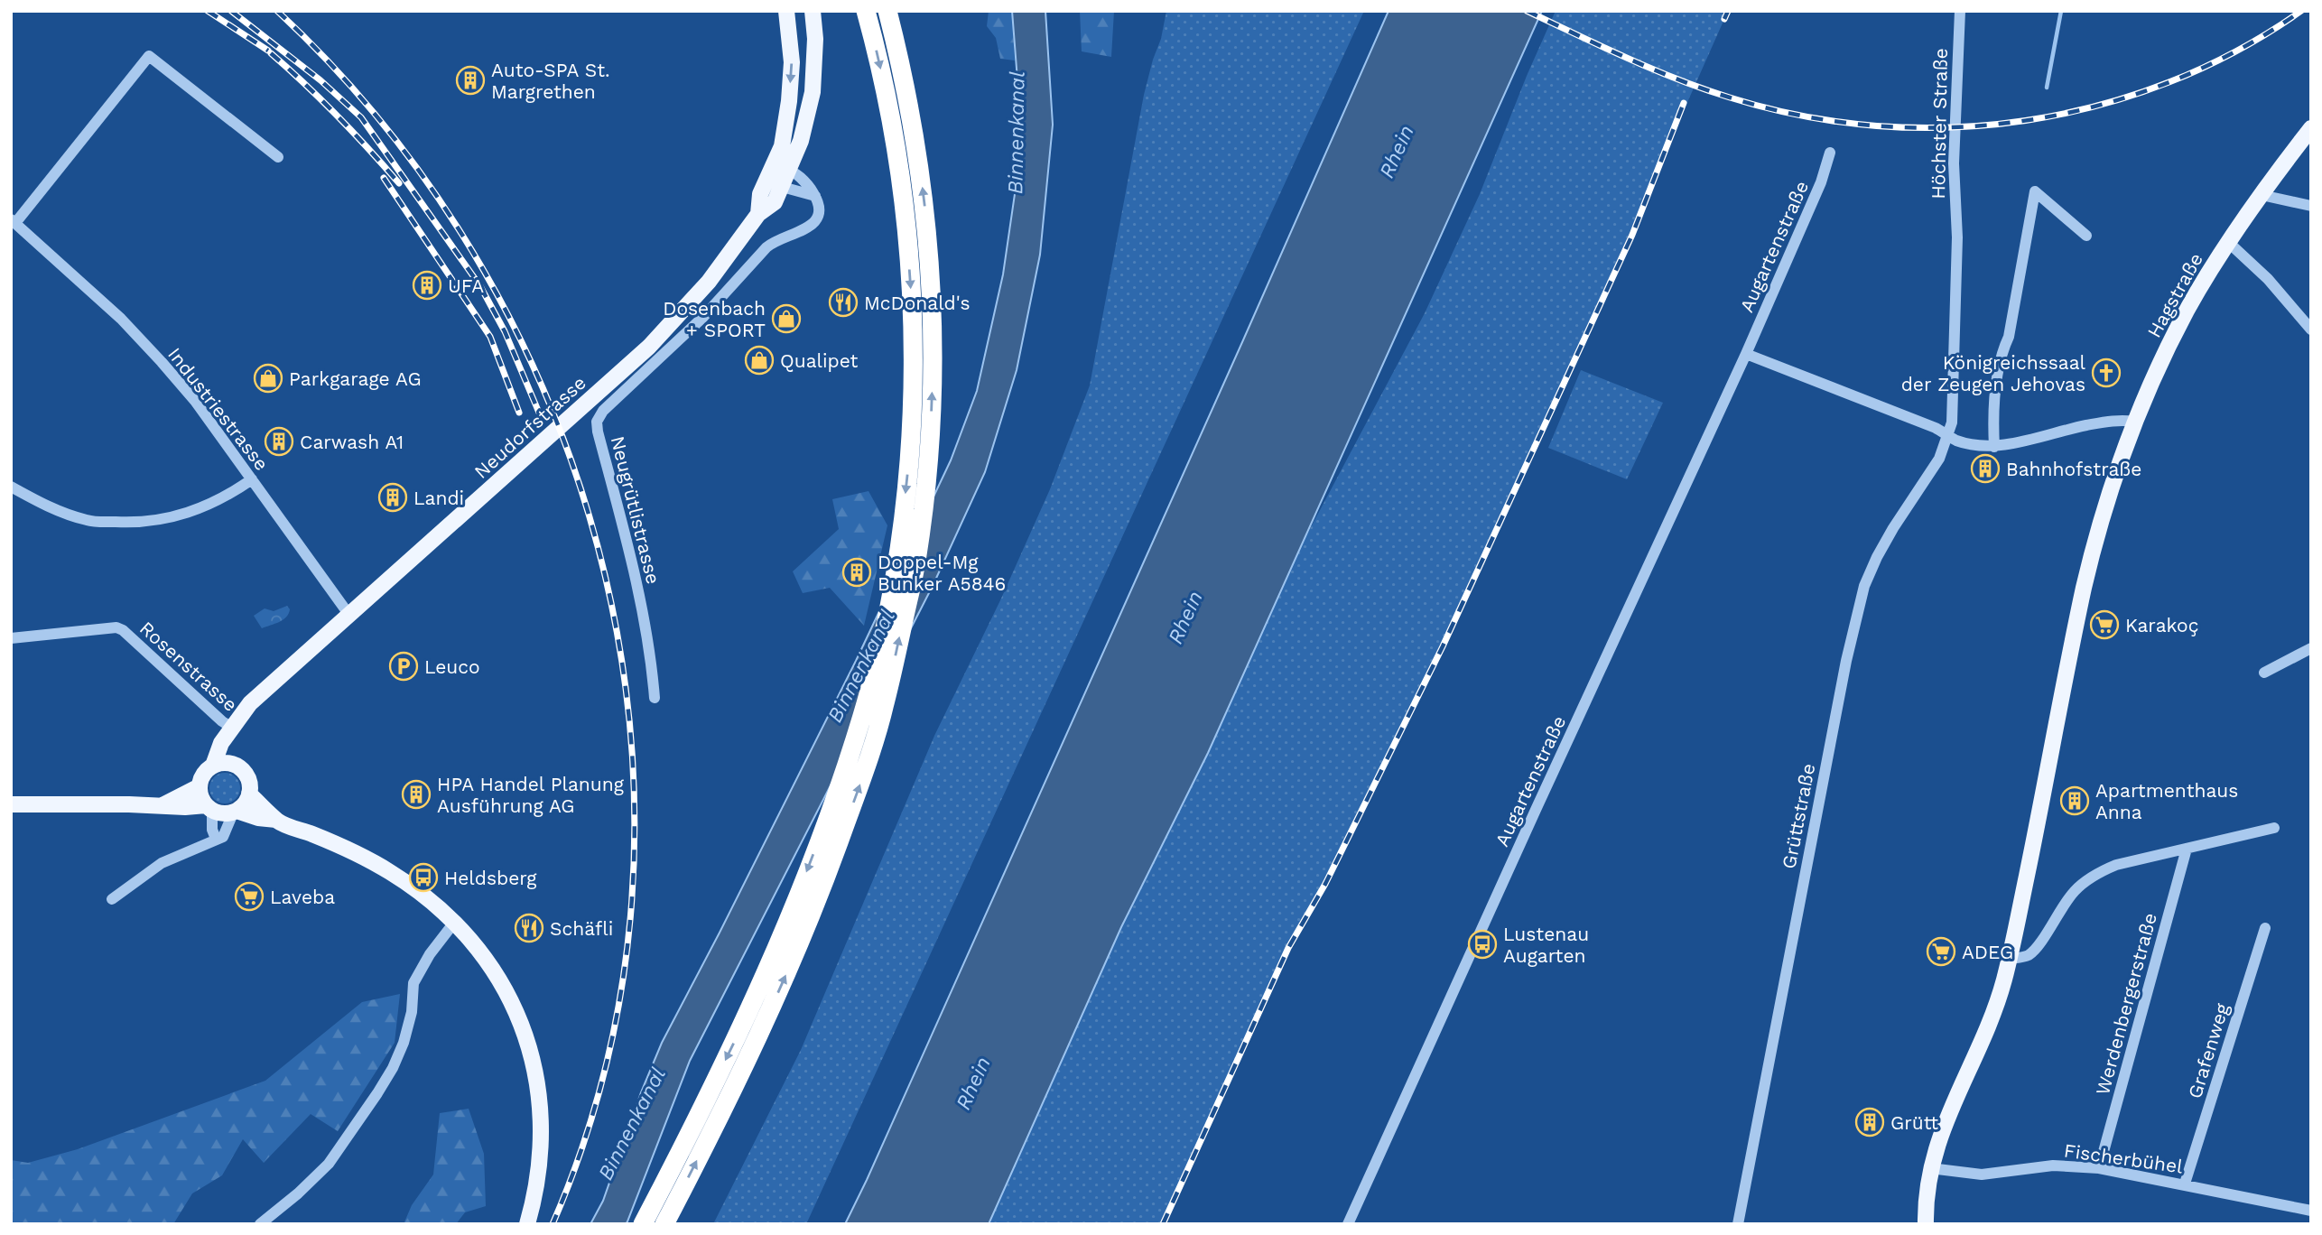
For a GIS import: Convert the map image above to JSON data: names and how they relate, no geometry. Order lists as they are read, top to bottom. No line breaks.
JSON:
{"streets":{"main road":["Hagstraße","Neudorfstrasse"],"street":["Höchster Straße","Augartenstraße","Industriestrasse","Neugrütlistrasse","Rosenstrasse","Grüttstraße","Werdenbergerstraße","Grafenweg","Fischerbühel"]},"crossings":[["Höchster Straße","Grüttstraße"],["Industriestrasse","Neudorfstrasse"],["Neudorfstrasse","Rosenstrasse"],["Werdenbergerstraße","Fischerbühel"],["Grafenweg","Fischerbühel"]],"water":["Binnenkanal","Rhein"],"places":{"building":["Auto-SPA St. Margrethen","UFA","Carwash A1","Bahnhofstraße","Landi","Doppel-Mg Bunker A5846","HPA Handel Planung Ausführung AG","Apartmenthaus Anna","Grütt"],"restaurant":["McDonald's","Schäfli"],"shop":["Dosenbach + SPORT","Qualipet","Parkgarage AG"],"church":["Königreichssaal der Zeugen Jehovas"],"supermarket":["Karakoç","Laveba","ADEG"],"parking":["Leuco"],"bus stop":["Heldsberg","Lustenau Augarten"]}}
